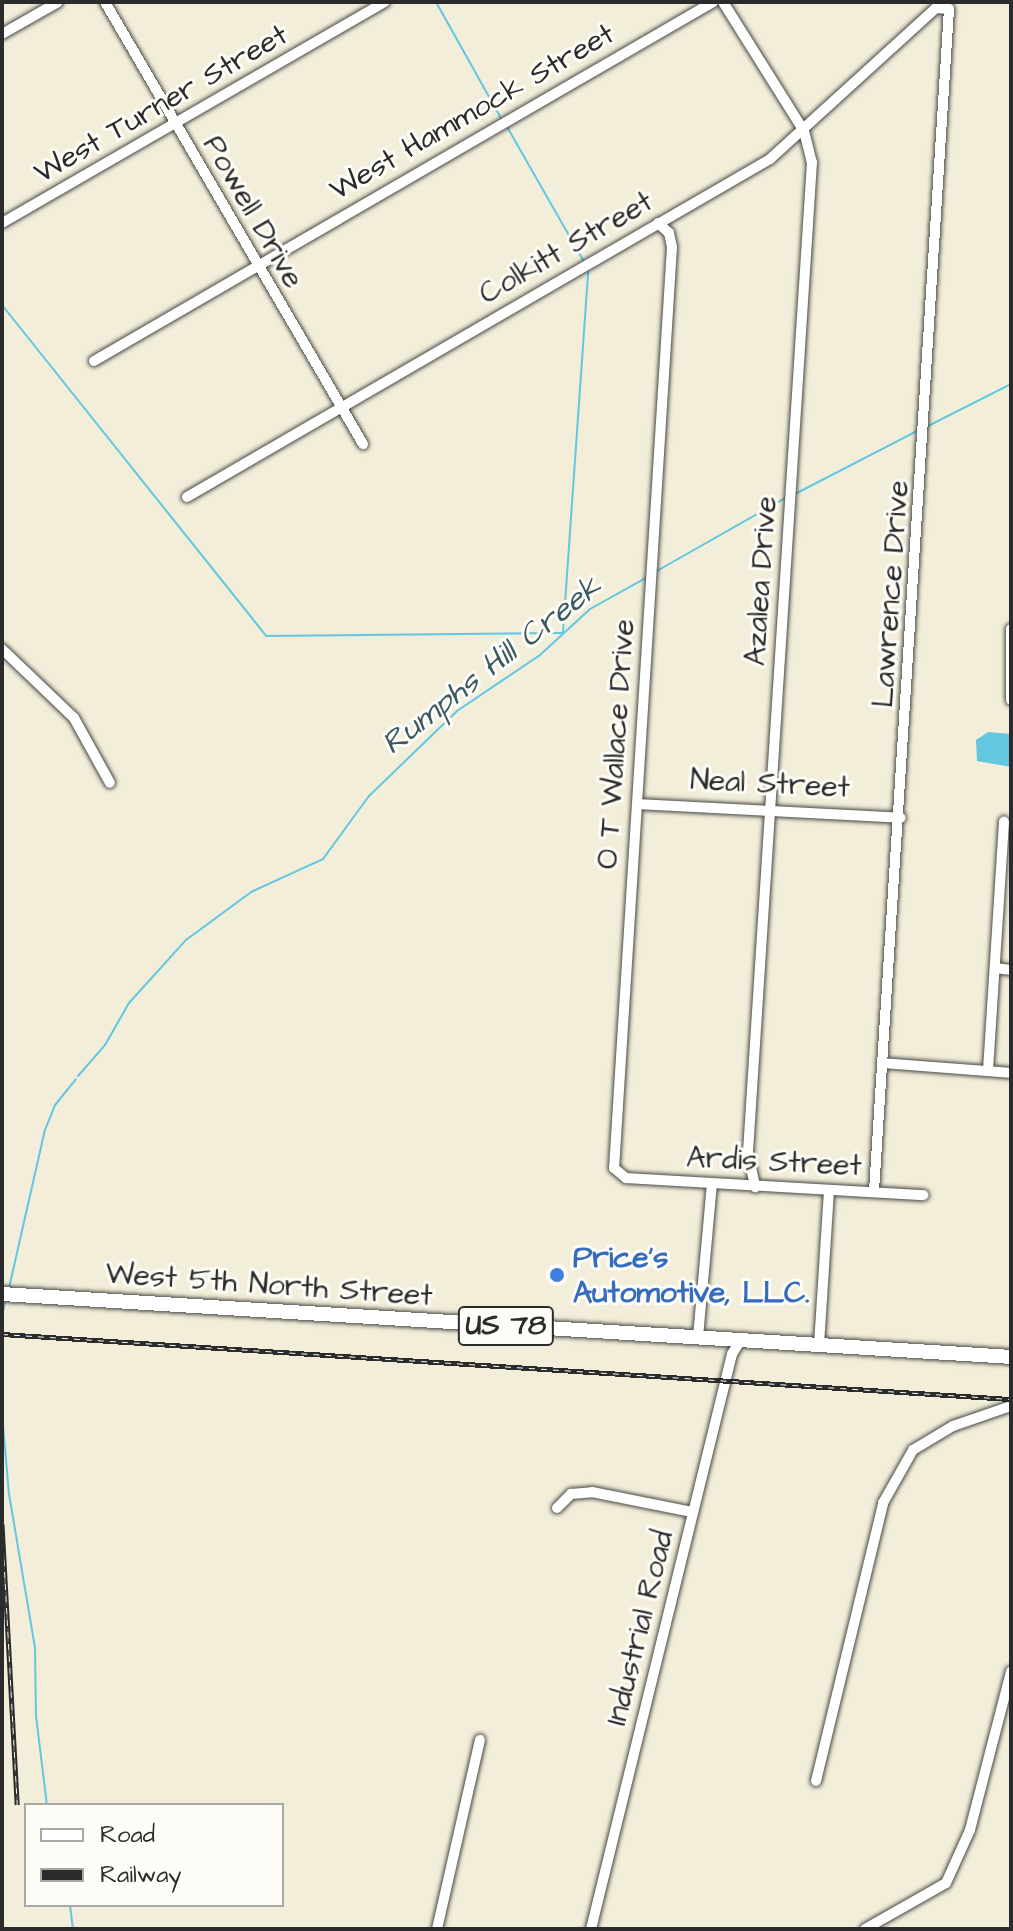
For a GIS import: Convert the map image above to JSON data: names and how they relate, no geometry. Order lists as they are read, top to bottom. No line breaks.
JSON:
{"streets":{"main road":["West 5th North Street","US 78"],"street":["West Turner Street","West Hammock Street","Powell Drive","Colkitt Street","Azalea Drive","Lawrence Drive","O T Wallace Drive","Neal Street","Ardis Street","Industrial Road"]},"crossings":[["West Turner Street","Powell Drive"],["West Hammock Street","Powell Drive"],["Powell Drive","Colkitt Street"],["Colkitt Street","Azalea Drive"],["Colkitt Street","Lawrence Drive"],["Colkitt Street","O T Wallace Drive"],["Azalea Drive","Neal Street"],["Azalea Drive","Ardis Street"],["Lawrence Drive","Neal Street"],["Lawrence Drive","Ardis Street"],["O T Wallace Drive","Neal Street"],["O T Wallace Drive","Ardis Street"],["West 5th North Street","Industrial Road"]],"water":["Rumphs Hill Creek"],"places":["Price's Automotive, LLC."],"legend":["Road","Railway"]}
